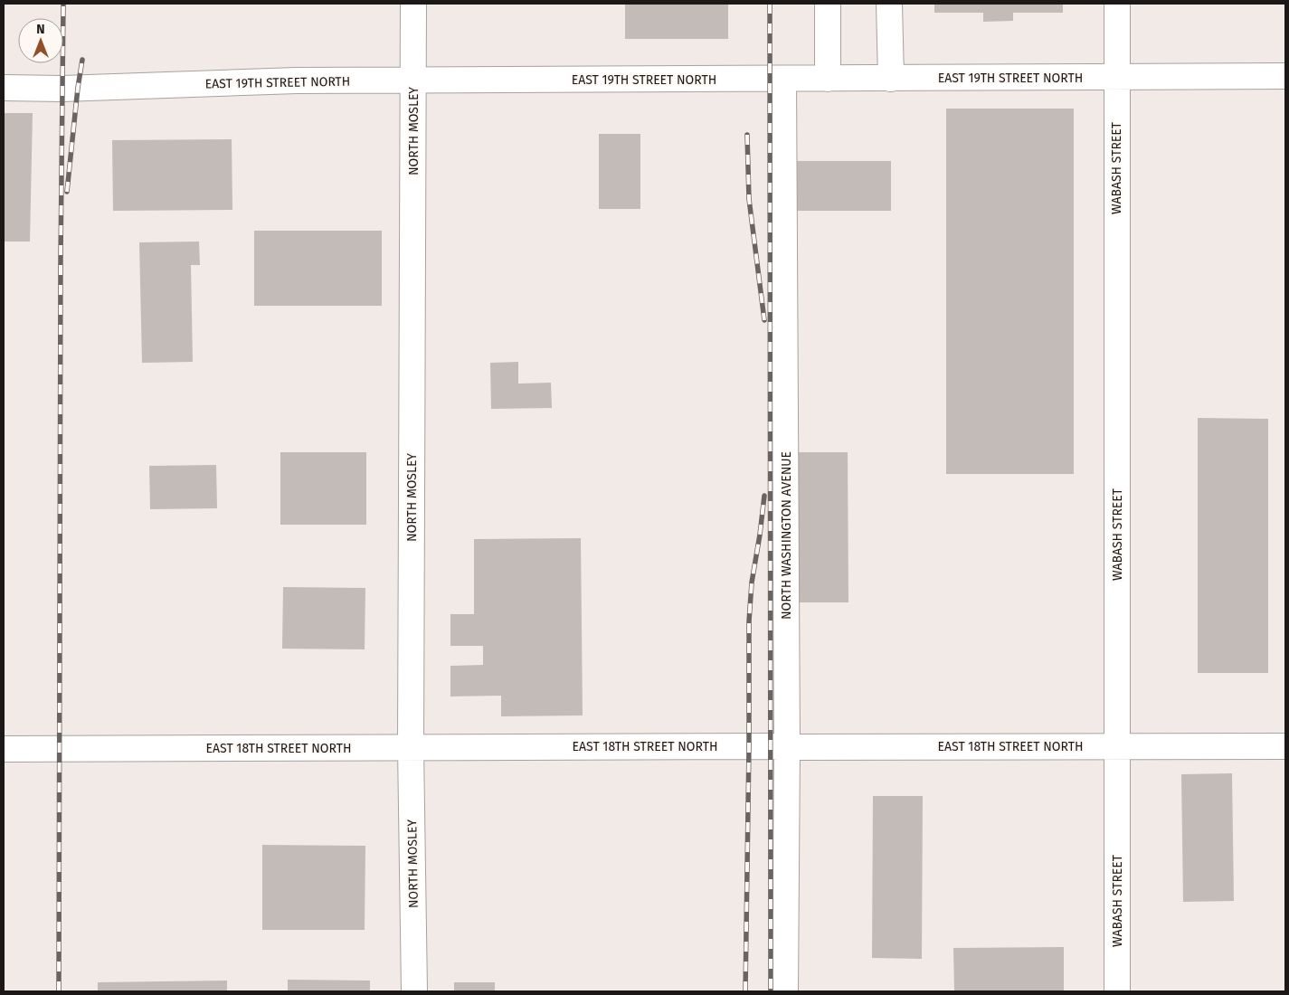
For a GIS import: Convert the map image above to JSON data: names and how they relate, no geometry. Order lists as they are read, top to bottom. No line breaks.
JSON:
{"streets":{"street":["EAST 19TH STREET NORTH","NORTH MOSLEY","WABASH STREET","NORTH WASHINGTON AVENUE","EAST 18TH STREET NORTH"]},"crossings":[["EAST 19TH STREET NORTH","NORTH MOSLEY"],["EAST 19TH STREET NORTH","WABASH STREET"],["EAST 19TH STREET NORTH","NORTH WASHINGTON AVENUE"],["NORTH MOSLEY","EAST 18TH STREET NORTH"],["WABASH STREET","EAST 18TH STREET NORTH"],["NORTH WASHINGTON AVENUE","EAST 18TH STREET NORTH"]],"north":"top"}
